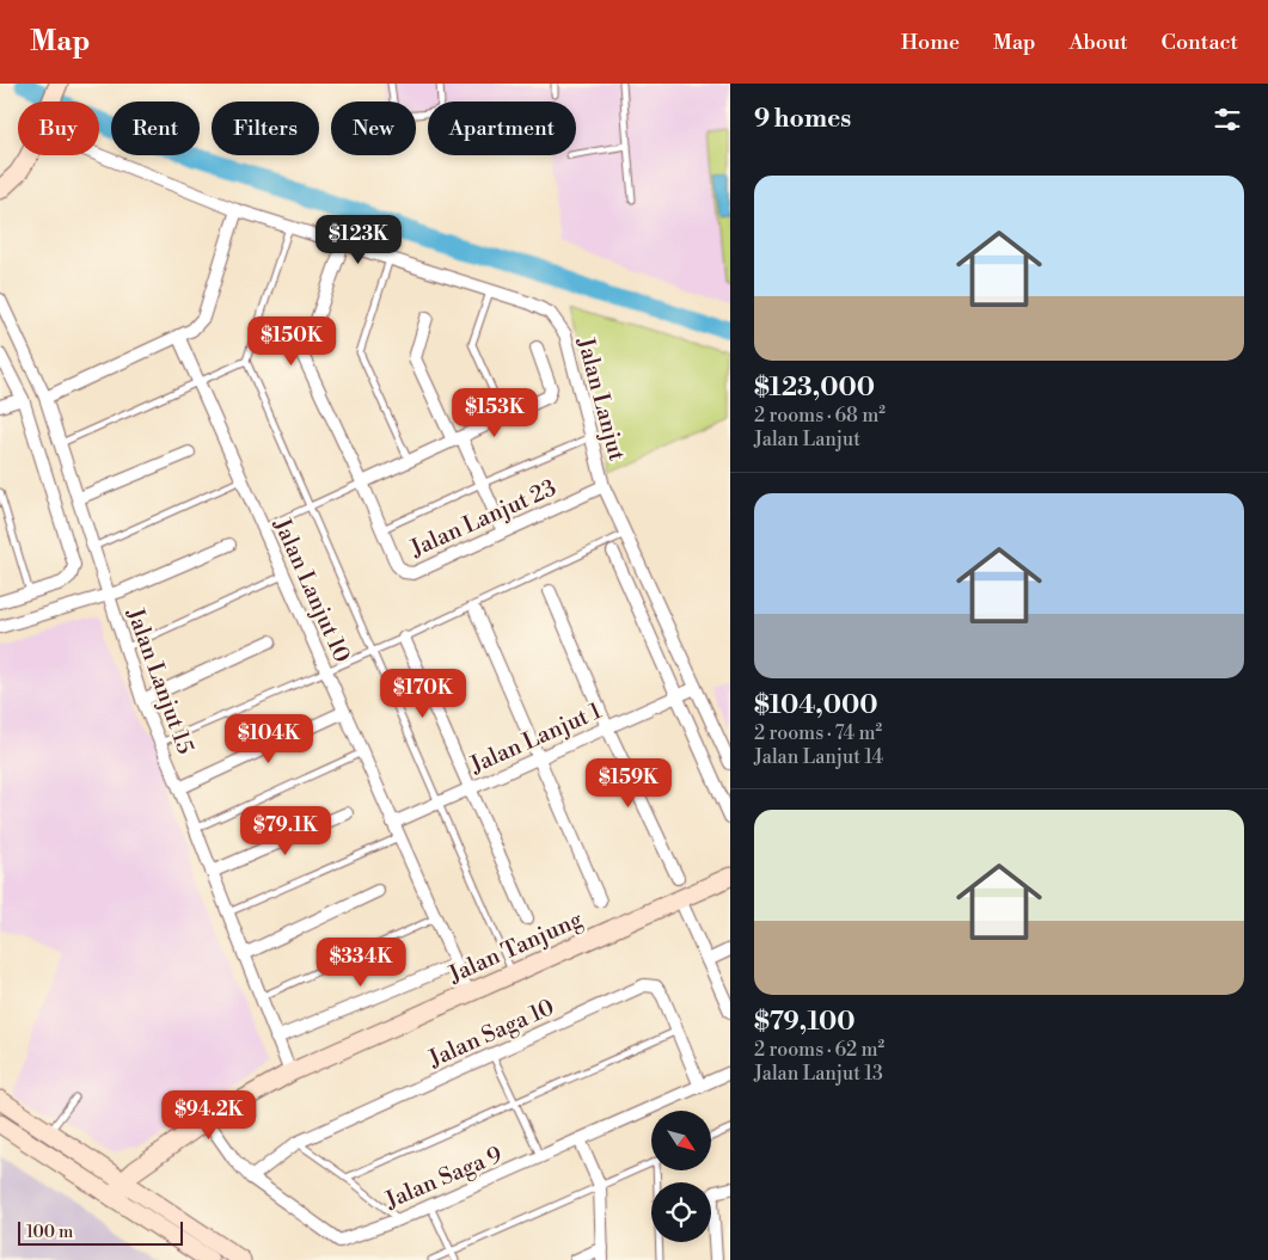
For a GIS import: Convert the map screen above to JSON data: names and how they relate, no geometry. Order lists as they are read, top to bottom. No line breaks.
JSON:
{"streets":{"street":["Jalan Lanjut","Jalan Lanjut 23","Jalan Lanjut 10","Jalan Lanjut 15","Jalan Lanjut 1","Jalan Tanjung","Jalan Saga 10","Jalan Saga 9"]},"crossings":[["Jalan Lanjut","Jalan Lanjut 23"],["Jalan Lanjut","Jalan Lanjut 1"],["Jalan Lanjut 10","Jalan Lanjut 1"],["Jalan Lanjut 10","Jalan Tanjung"],["Jalan Lanjut 15","Jalan Tanjung"],["Jalan Tanjung","Jalan Saga 9"],["Jalan Saga 10","Jalan Saga 9"]],"scale_bar":"100 m","north":"bottom right","page":{"header":"Map","nav":["Home","Map","About","Contact"],"heading":"9 homes","chip":["Buy","Rent","Filters","New","Apartment"],"list":[{"name":"$123,000","note":"2 rooms · 68 m² · Jalan Lanjut"},{"name":"$104,000","note":"2 rooms · 74 m² · Jalan Lanjut 14"},{"name":"$79,100","note":"2 rooms · 62 m² · Jalan Lanjut 13"}],"price":["$123K","$150K","$153K","$170K","$104K","$159K","$79.1K","$334K","$94.2K"],"scale":"100 m"}}
